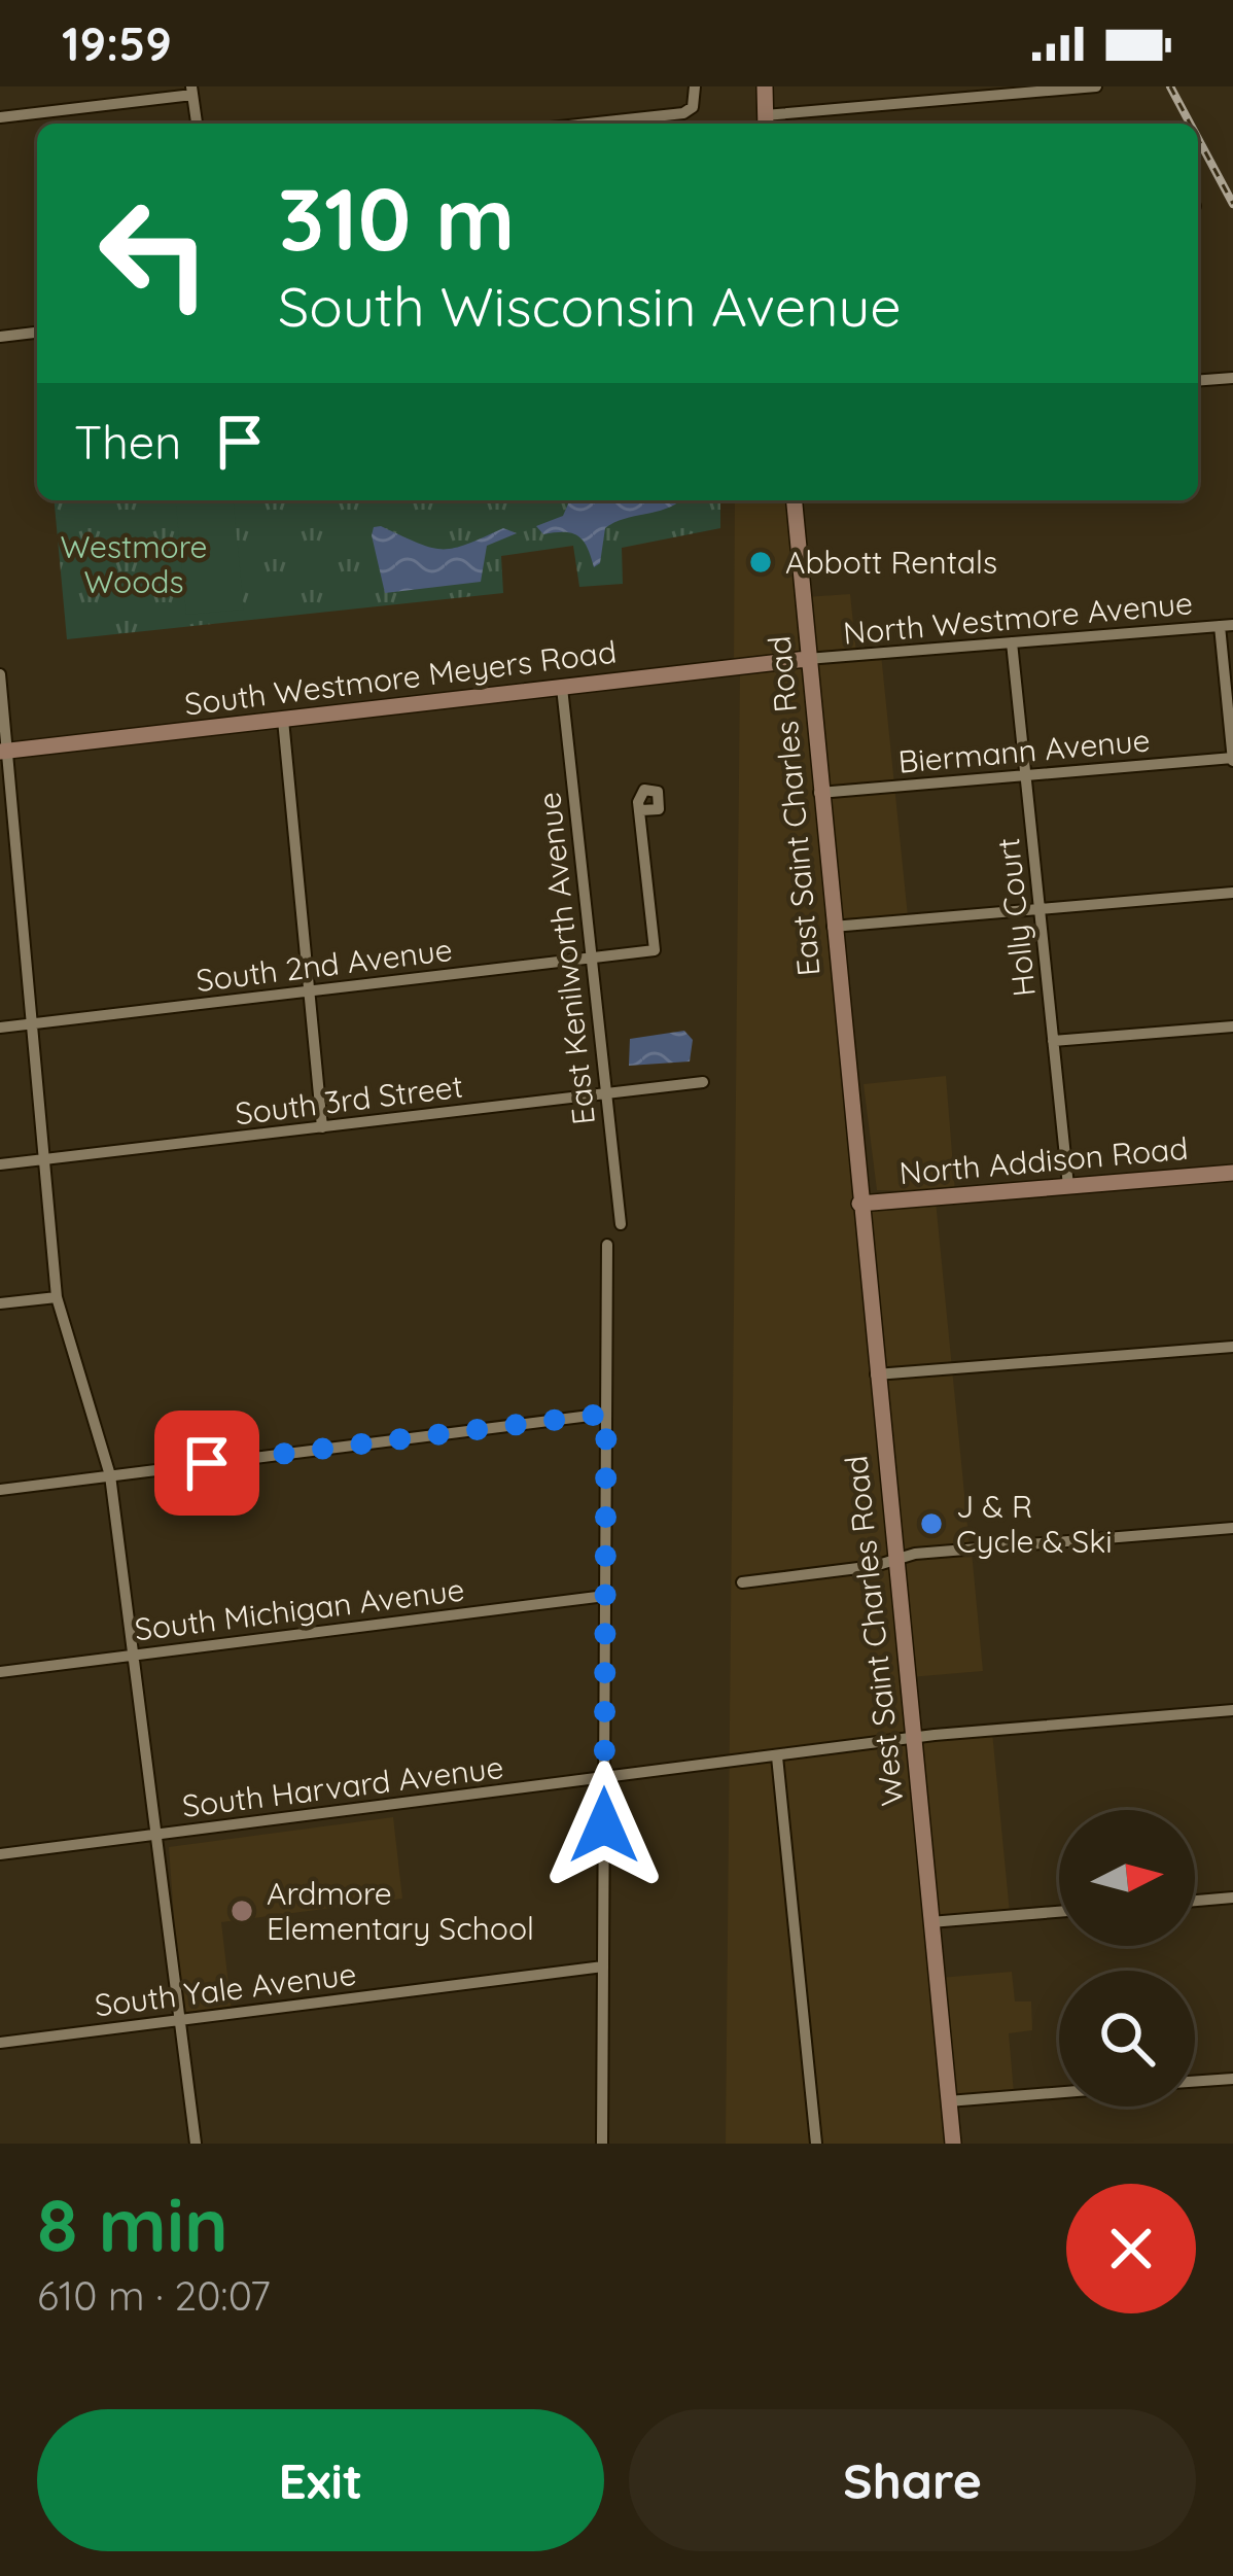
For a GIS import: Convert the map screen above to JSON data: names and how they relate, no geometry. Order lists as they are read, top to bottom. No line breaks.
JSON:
{"streets":{"main road":["South Westmore Meyers Road","East Saint Charles Road","North Addison Road","West Saint Charles Road"],"street":["North Westmore Avenue","Biermann Avenue","Holly Court","East Kenilworth Avenue","South 2nd Avenue","South 3rd Street","South Michigan Avenue","South Harvard Avenue","South Yale Avenue"]},"crossings":[["North Westmore Avenue","South Westmore Meyers Road"],["North Westmore Avenue","East Saint Charles Road"],["North Westmore Avenue","Holly Court"],["South Westmore Meyers Road","East Saint Charles Road"],["South Westmore Meyers Road","East Kenilworth Avenue"],["Biermann Avenue","East Saint Charles Road"],["Biermann Avenue","Holly Court"],["East Saint Charles Road","West Saint Charles Road"],["Holly Court","North Addison Road"],["East Kenilworth Avenue","South 2nd Avenue"],["East Kenilworth Avenue","South 3rd Street"],["North Addison Road","West Saint Charles Road"],["West Saint Charles Road","South Harvard Avenue"]],"parks":["Westmore Woods"],"places":["Abbott Rentals","J & R Cycle & Ski","Ardmore Elementary School"],"north":"right","page":{"status":"19:59","turn":["310 m","South Wisconsin Avenue"],"then":"Then","heading":["8 min","610 m · 20:07"],"buttons":["Exit","Share"]}}
